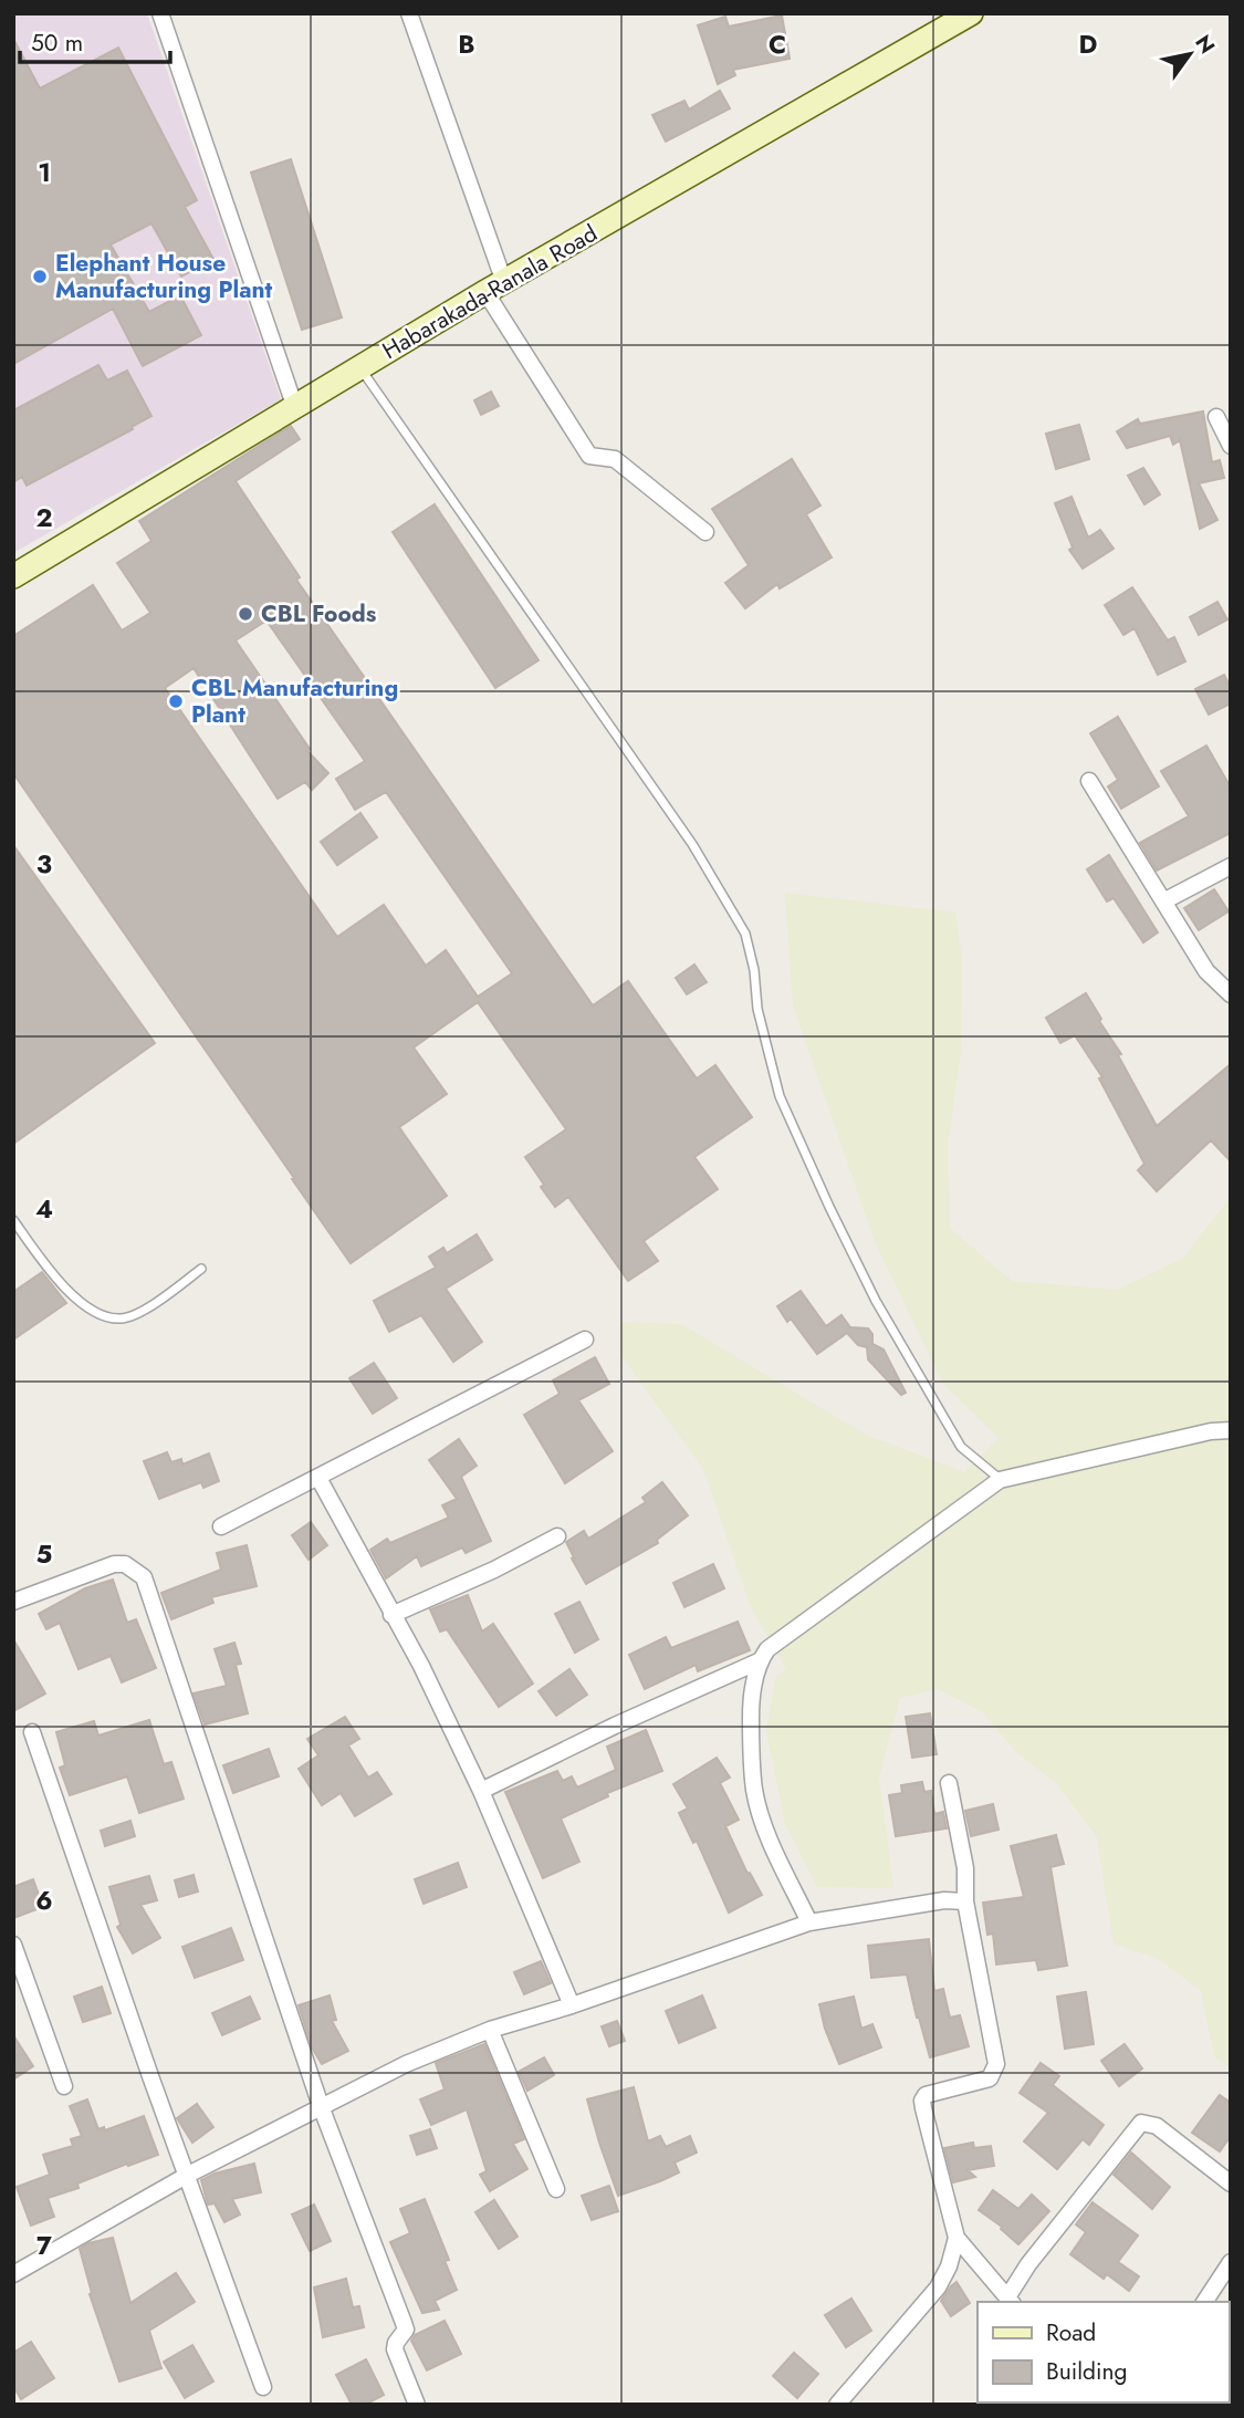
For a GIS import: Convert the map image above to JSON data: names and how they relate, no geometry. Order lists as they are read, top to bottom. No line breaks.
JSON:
{"streets":{"main road":["Habarakada-Ranala Road"]},"places":["Elephant House Manufacturing Plant","CBL Foods","CBL Manufacturing Plant"],"legend":["Road","Building"],"scale_bar":"50 m","north":"top right","grid":{"columns":["B","C","D"],"rows":["1","2","3","4","5","6","7"]}}
